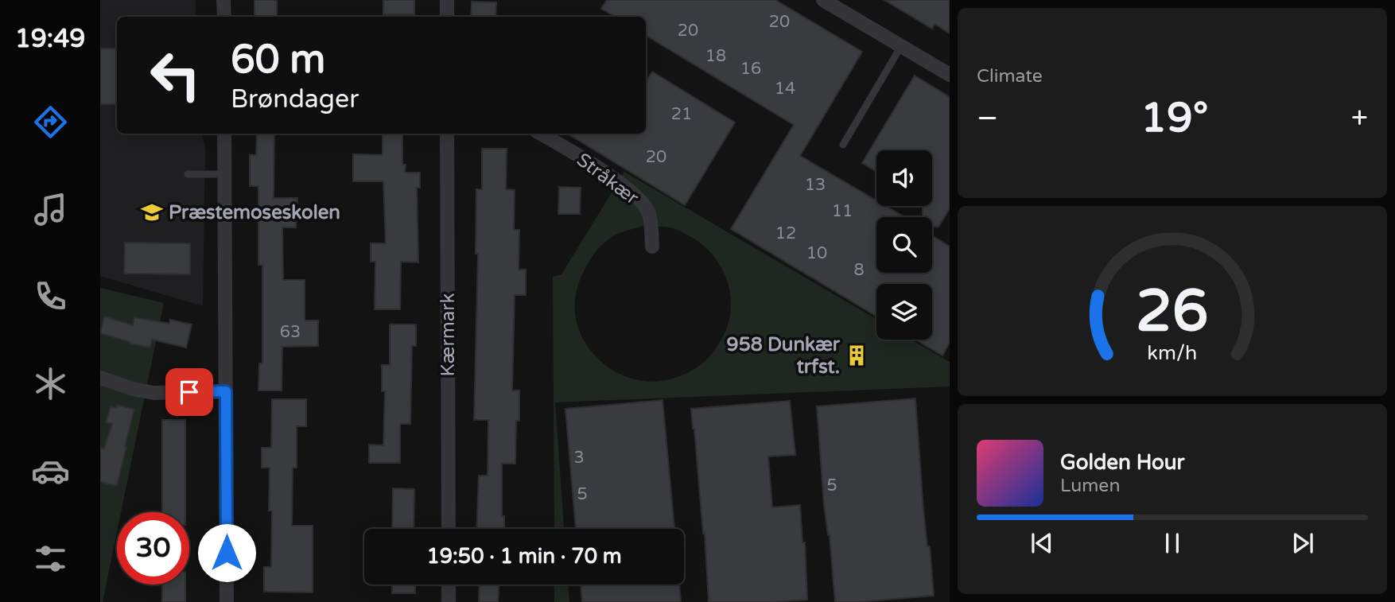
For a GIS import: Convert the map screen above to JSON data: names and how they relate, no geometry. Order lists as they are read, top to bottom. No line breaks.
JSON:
{"streets":{"street":["Stråkær","Kærmark"]},"places":{"school or university":["Præstemoseskolen"],"building":["958 Dunkær trfst."]},"house_numbers":["20","20","18","16","14","21","20","13","11","12","10","8","63","3","5","5"],"page":{"tabs":"19:49","tile":"Climate","turn":["60 m","Brøndager"],"heat":["−","19°","+"],"song":["Golden Hour","Lumen"],"limit":"30","trip":"19:50 · 1 min · 70 m","gauge":["26","km/h"]}}
